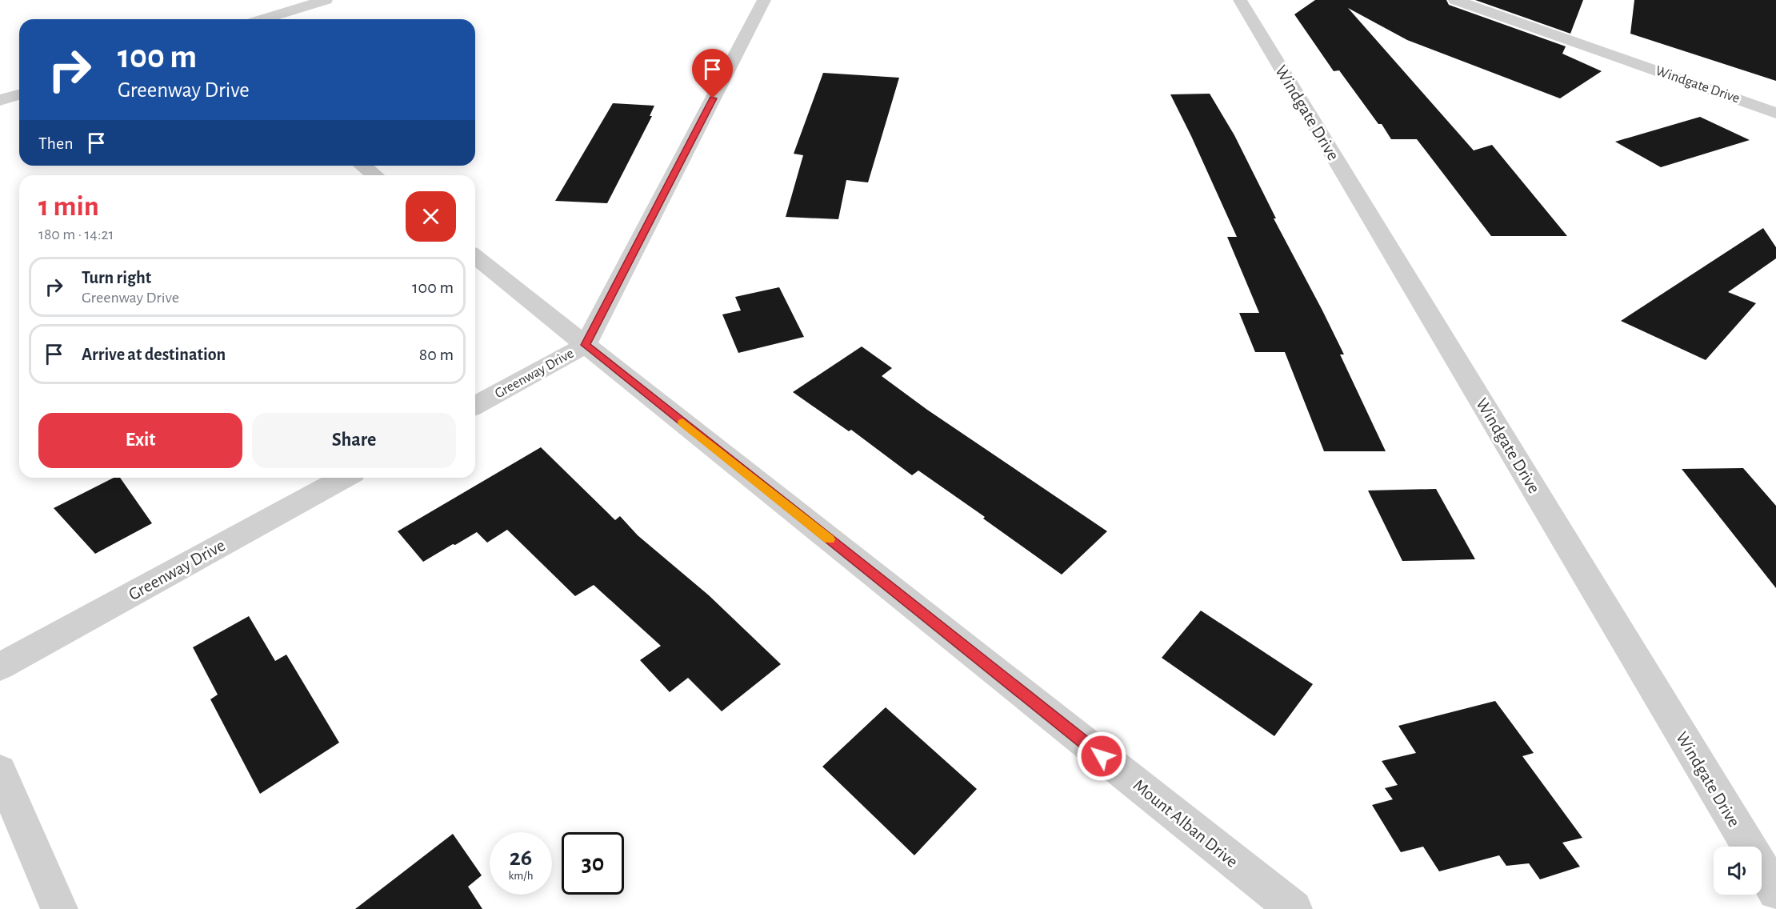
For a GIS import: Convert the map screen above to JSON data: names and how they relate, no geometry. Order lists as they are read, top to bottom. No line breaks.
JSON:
{"streets":{"street":["Windgate Drive","Greenway Drive","Mount Alban Drive"]},"crossings":[["Greenway Drive","Mount Alban Drive"]],"page":{"turn":["100 m","Greenway Drive"],"then":"Then","heading":["1 min","180 m · 14:21"],"list":[{"name":"Turn right","note":"Greenway Drive","value":"100 m"},{"name":"Arrive at destination","value":"80 m"}],"buttons":["Exit","Share"],"speed":"26 km/h","limit":"30"}}
